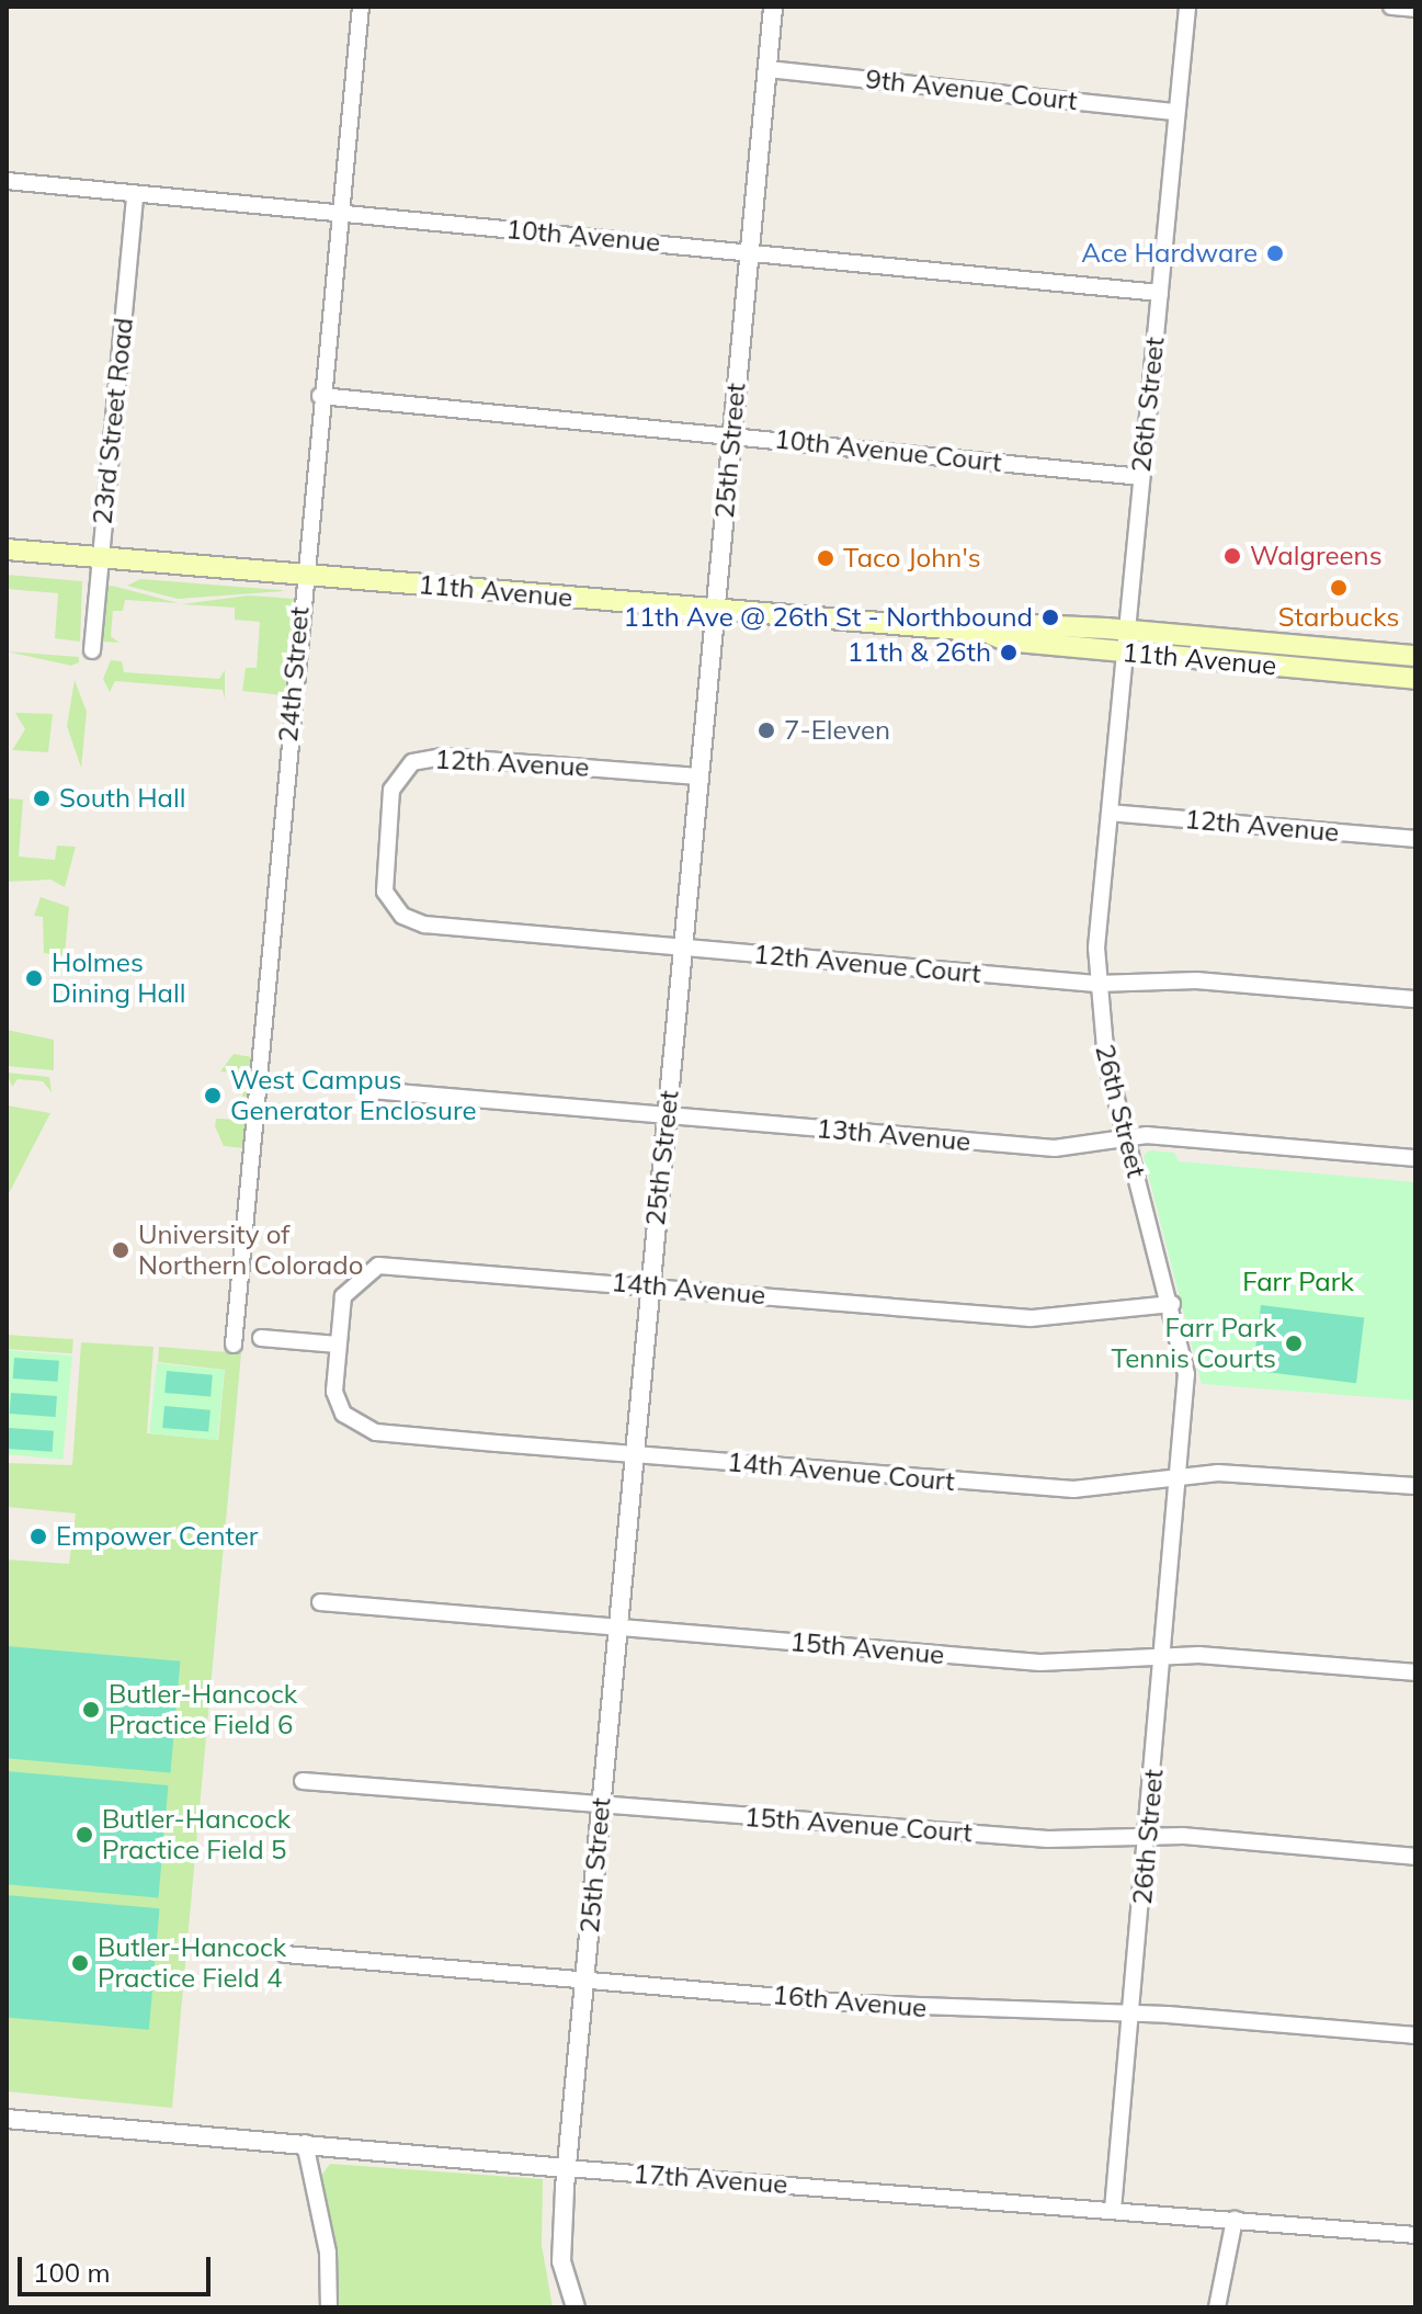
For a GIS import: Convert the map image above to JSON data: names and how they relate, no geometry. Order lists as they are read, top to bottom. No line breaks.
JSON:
{"streets":{"main road":["11th Avenue"],"street":["9th Avenue Court","10th Avenue","26th Street","23rd Street Road","25th Street","10th Avenue Court","24th Street","12th Avenue","12th Avenue Court","13th Avenue","14th Avenue","14th Avenue Court","15th Avenue","15th Avenue Court","16th Avenue","17th Avenue"]},"crossings":[["9th Avenue Court","26th Street"],["9th Avenue Court","25th Street"],["10th Avenue","26th Street"],["10th Avenue","23rd Street Road"],["10th Avenue","25th Street"],["10th Avenue","24th Street"],["26th Street","10th Avenue Court"],["26th Street","11th Avenue"],["26th Street","12th Avenue"],["26th Street","12th Avenue Court"],["26th Street","13th Avenue"],["26th Street","14th Avenue"],["26th Street","14th Avenue Court"],["26th Street","15th Avenue"],["26th Street","15th Avenue Court"],["26th Street","16th Avenue"],["26th Street","17th Avenue"],["23rd Street Road","11th Avenue"],["25th Street","10th Avenue Court"],["25th Street","11th Avenue"],["25th Street","12th Avenue"],["25th Street","12th Avenue Court"],["25th Street","13th Avenue"],["25th Street","14th Avenue"],["25th Street","14th Avenue Court"],["25th Street","15th Avenue"],["25th Street","15th Avenue Court"],["25th Street","16th Avenue"],["25th Street","17th Avenue"],["10th Avenue Court","24th Street"],["11th Avenue","24th Street"],["12th Avenue","12th Avenue Court"],["14th Avenue","14th Avenue Court"]],"parks":["Farr Park"],"places":["Ace Hardware","Walgreens","Taco John's","Starbucks","11th Ave @ 26th St - Northbound","11th & 26th","7-Eleven","South Hall","Holmes Dining Hall","West Campus Generator Enclosure","University of Northern Colorado","Farr Park Tennis Courts","Empower Center","Butler-Hancock Practice Field 6","Butler-Hancock Practice Field 5","Butler-Hancock Practice Field 4"],"scale_bar":"100 m"}
